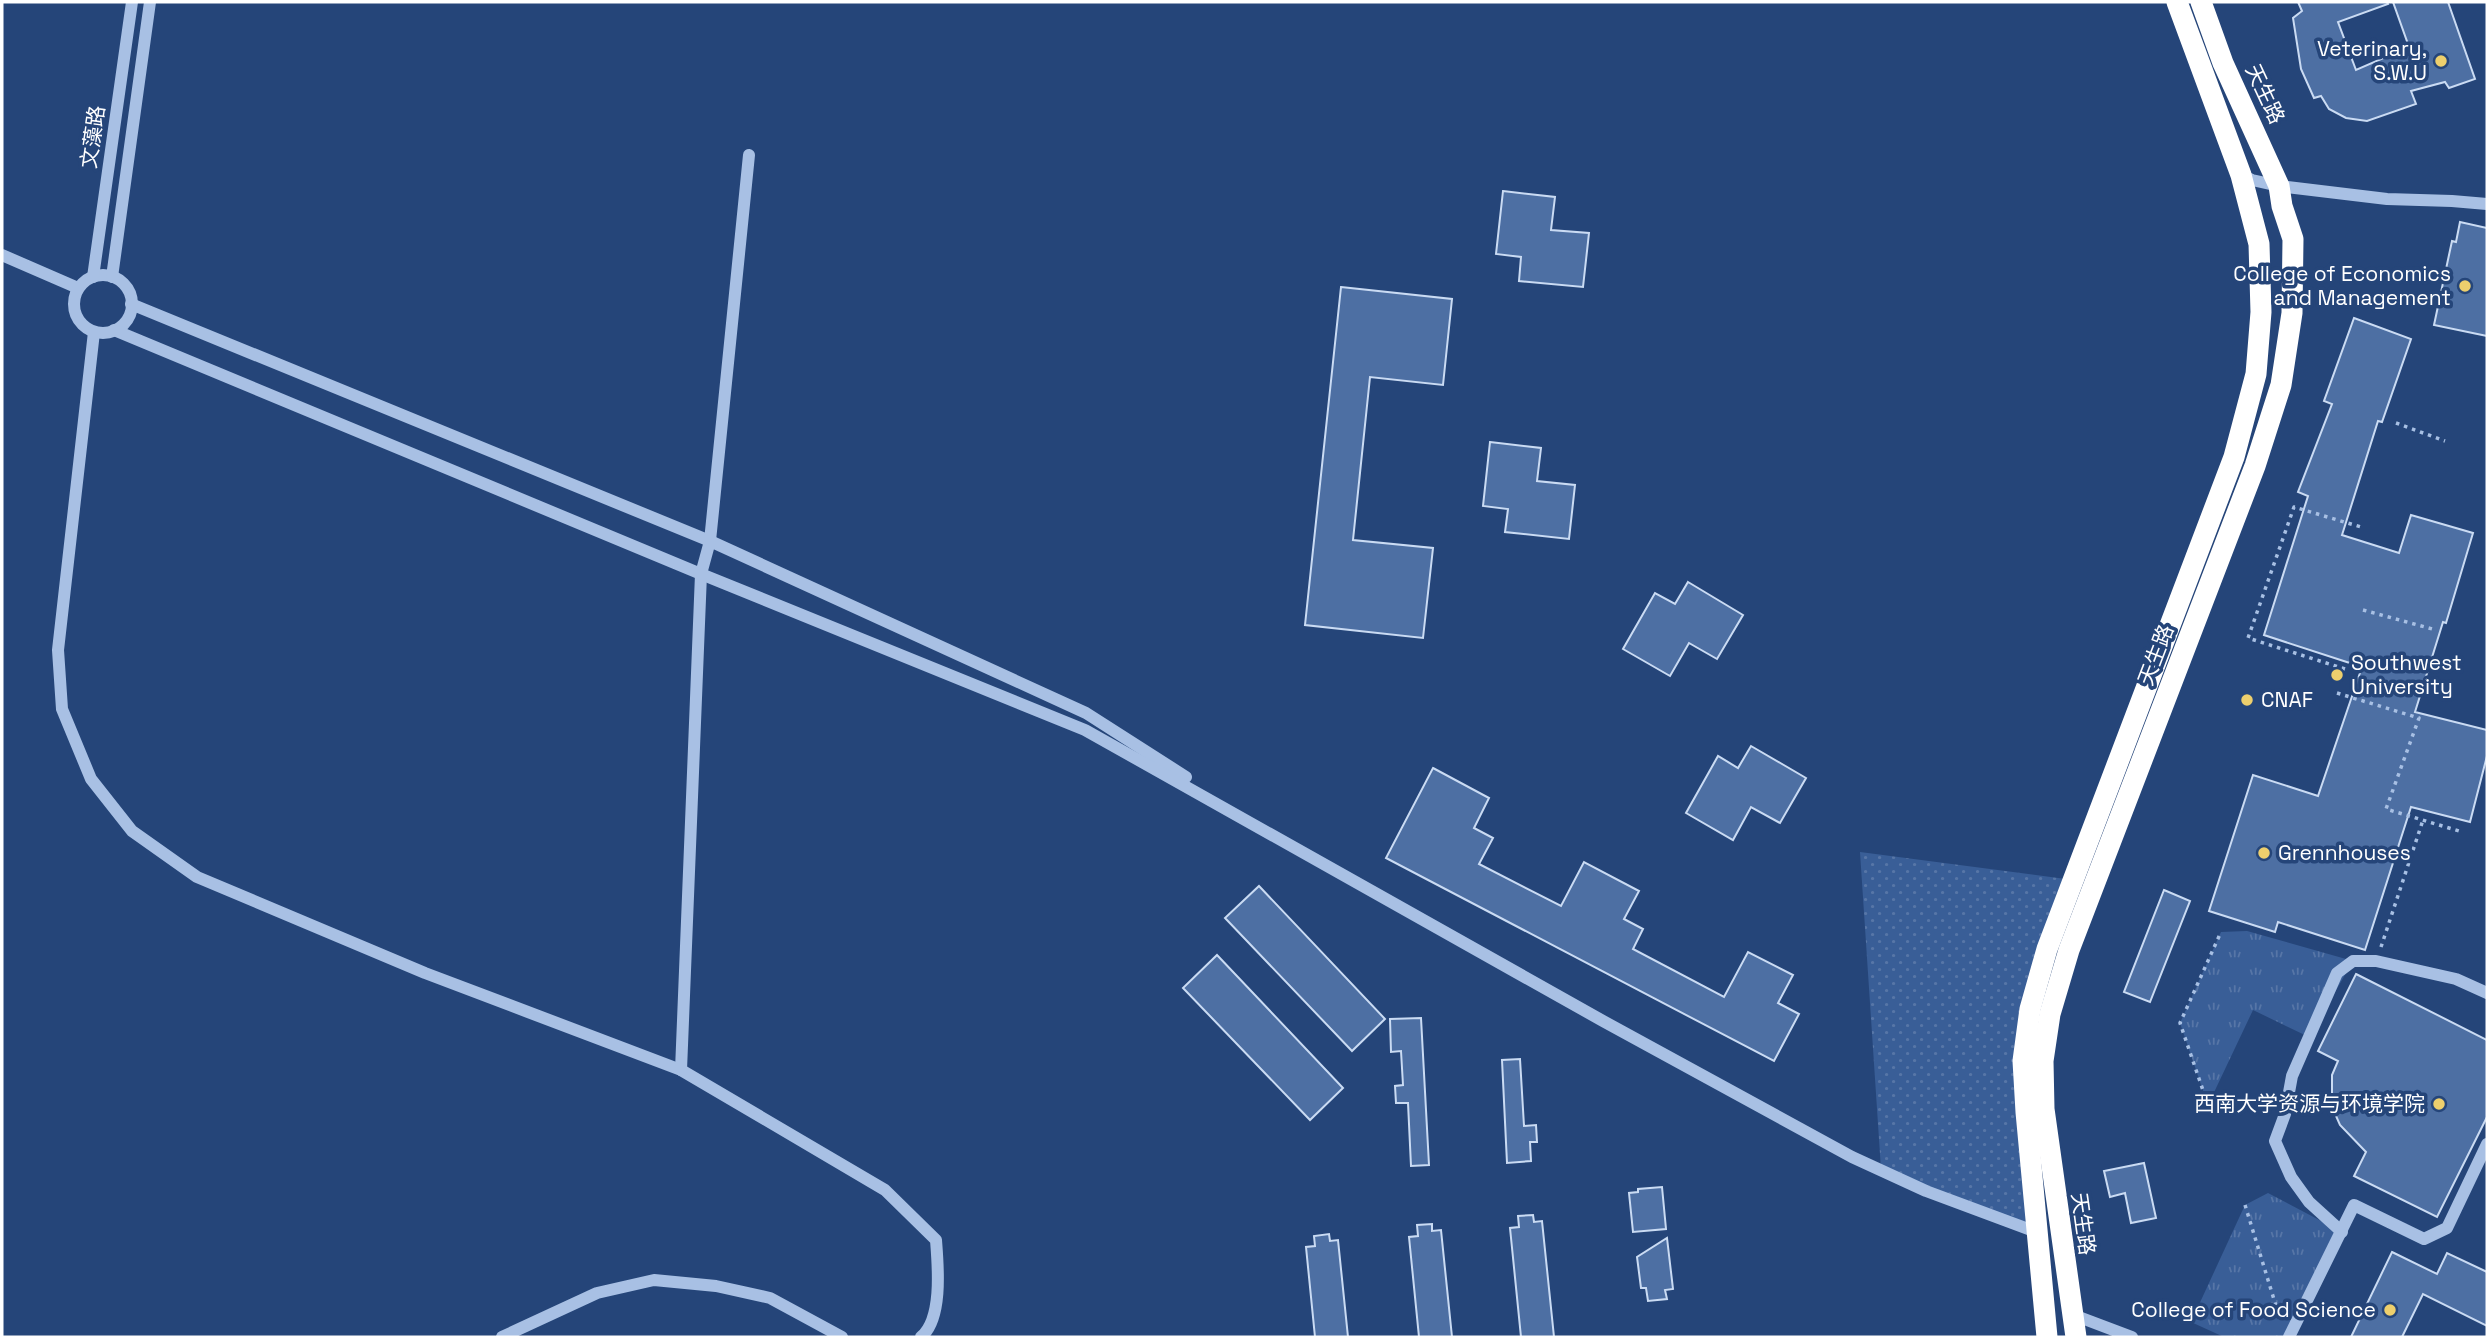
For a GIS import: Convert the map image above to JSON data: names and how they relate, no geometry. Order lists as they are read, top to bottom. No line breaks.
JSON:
{"streets":{"highway":["天生路"],"street":["文藻路"]},"places":["Veterinary, S.W.U","College of Economics and Management","Southwest University","CNAF","Grennhouses","西南大学资源与环境学院","College of Food Science"]}
